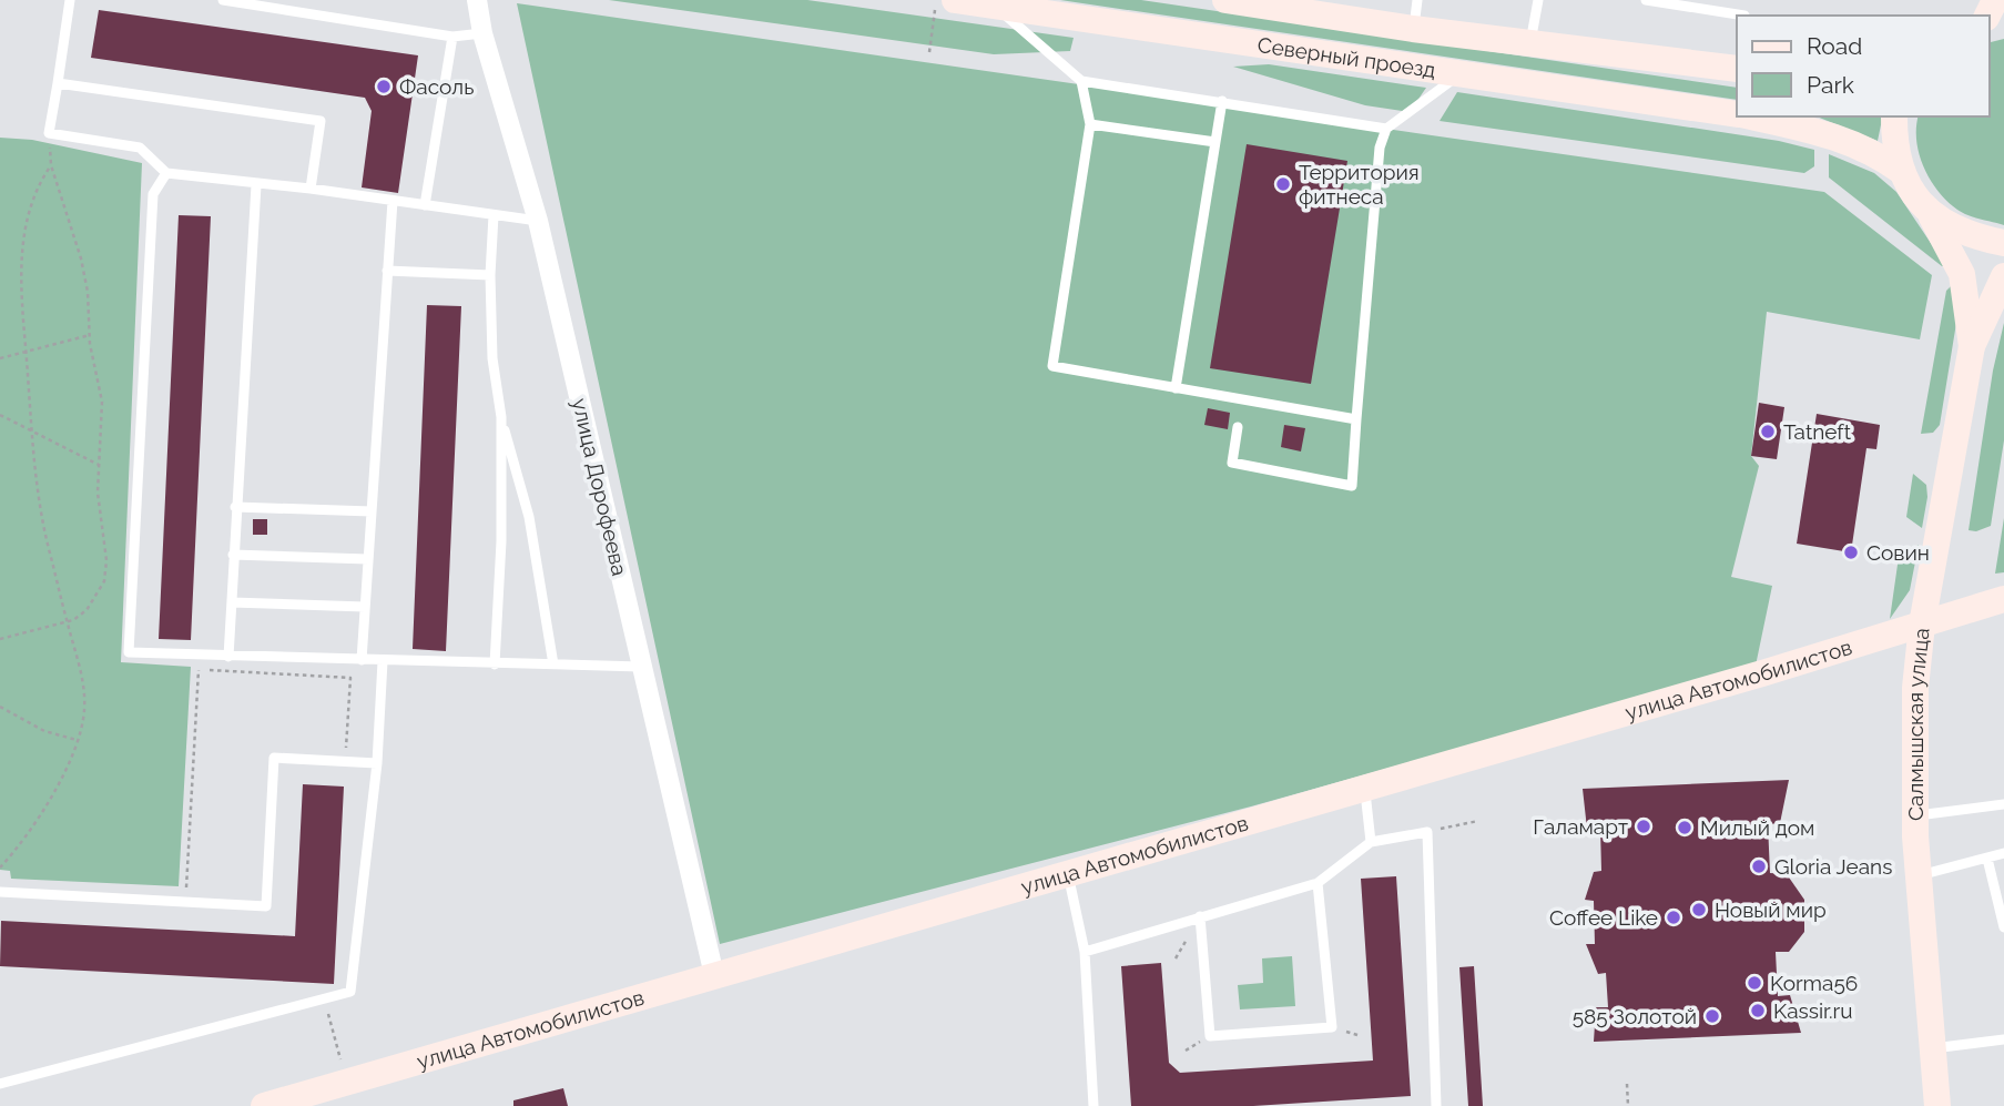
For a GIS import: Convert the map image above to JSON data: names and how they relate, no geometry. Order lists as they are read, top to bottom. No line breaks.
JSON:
{"streets":{"main road":["Северный проезд","улица Автомобилистов","Салмышская улица"],"street":["улица Дорофеева"]},"crossings":[["улица Дорофеева","улица Автомобилистов"],["улица Автомобилистов","Салмышская улица"]],"places":["Фасоль","Территория фитнеса","Tatneft","Совин","Галамарт","Милый дом","Gloria Jeans","Новый мир","Coffee Like","Korma56","Kassir.ru","585 Золотой"],"legend":["Road","Park"]}
